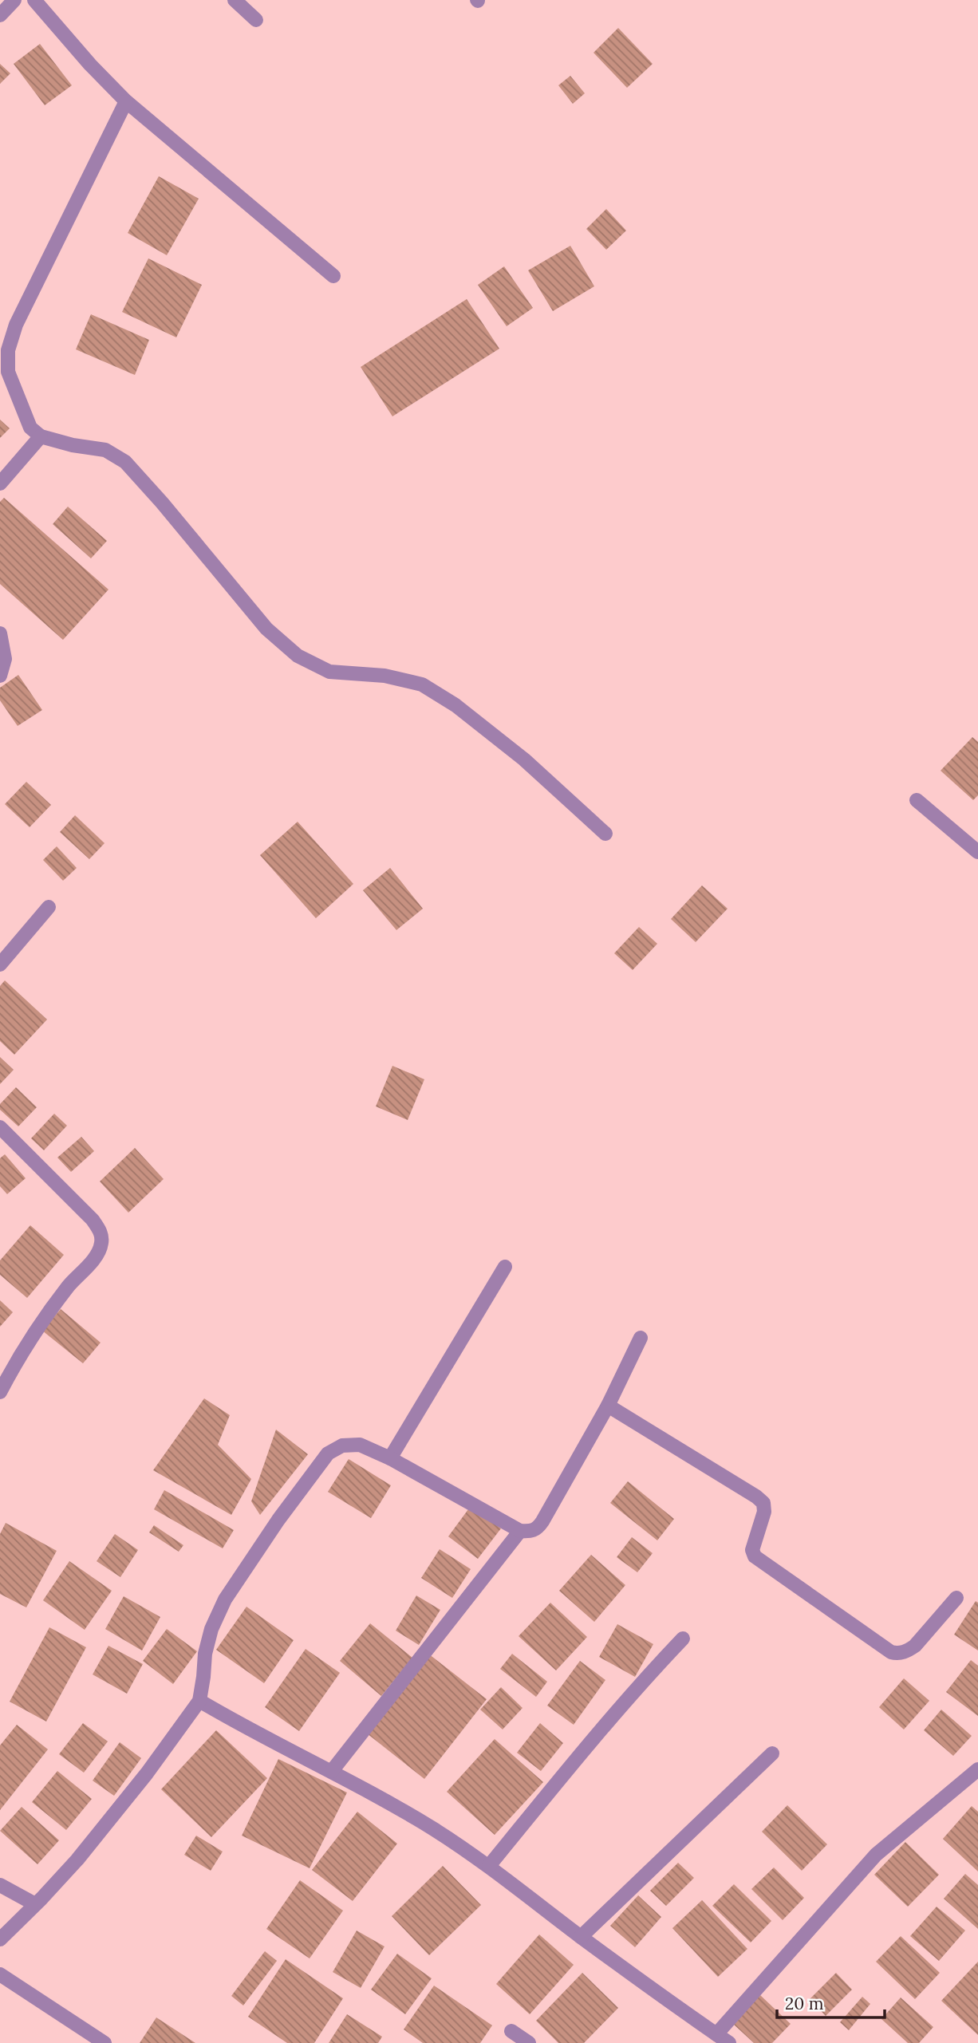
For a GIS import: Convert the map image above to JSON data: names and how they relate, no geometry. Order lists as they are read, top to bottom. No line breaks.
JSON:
{"scale_bar":"20 m"}
